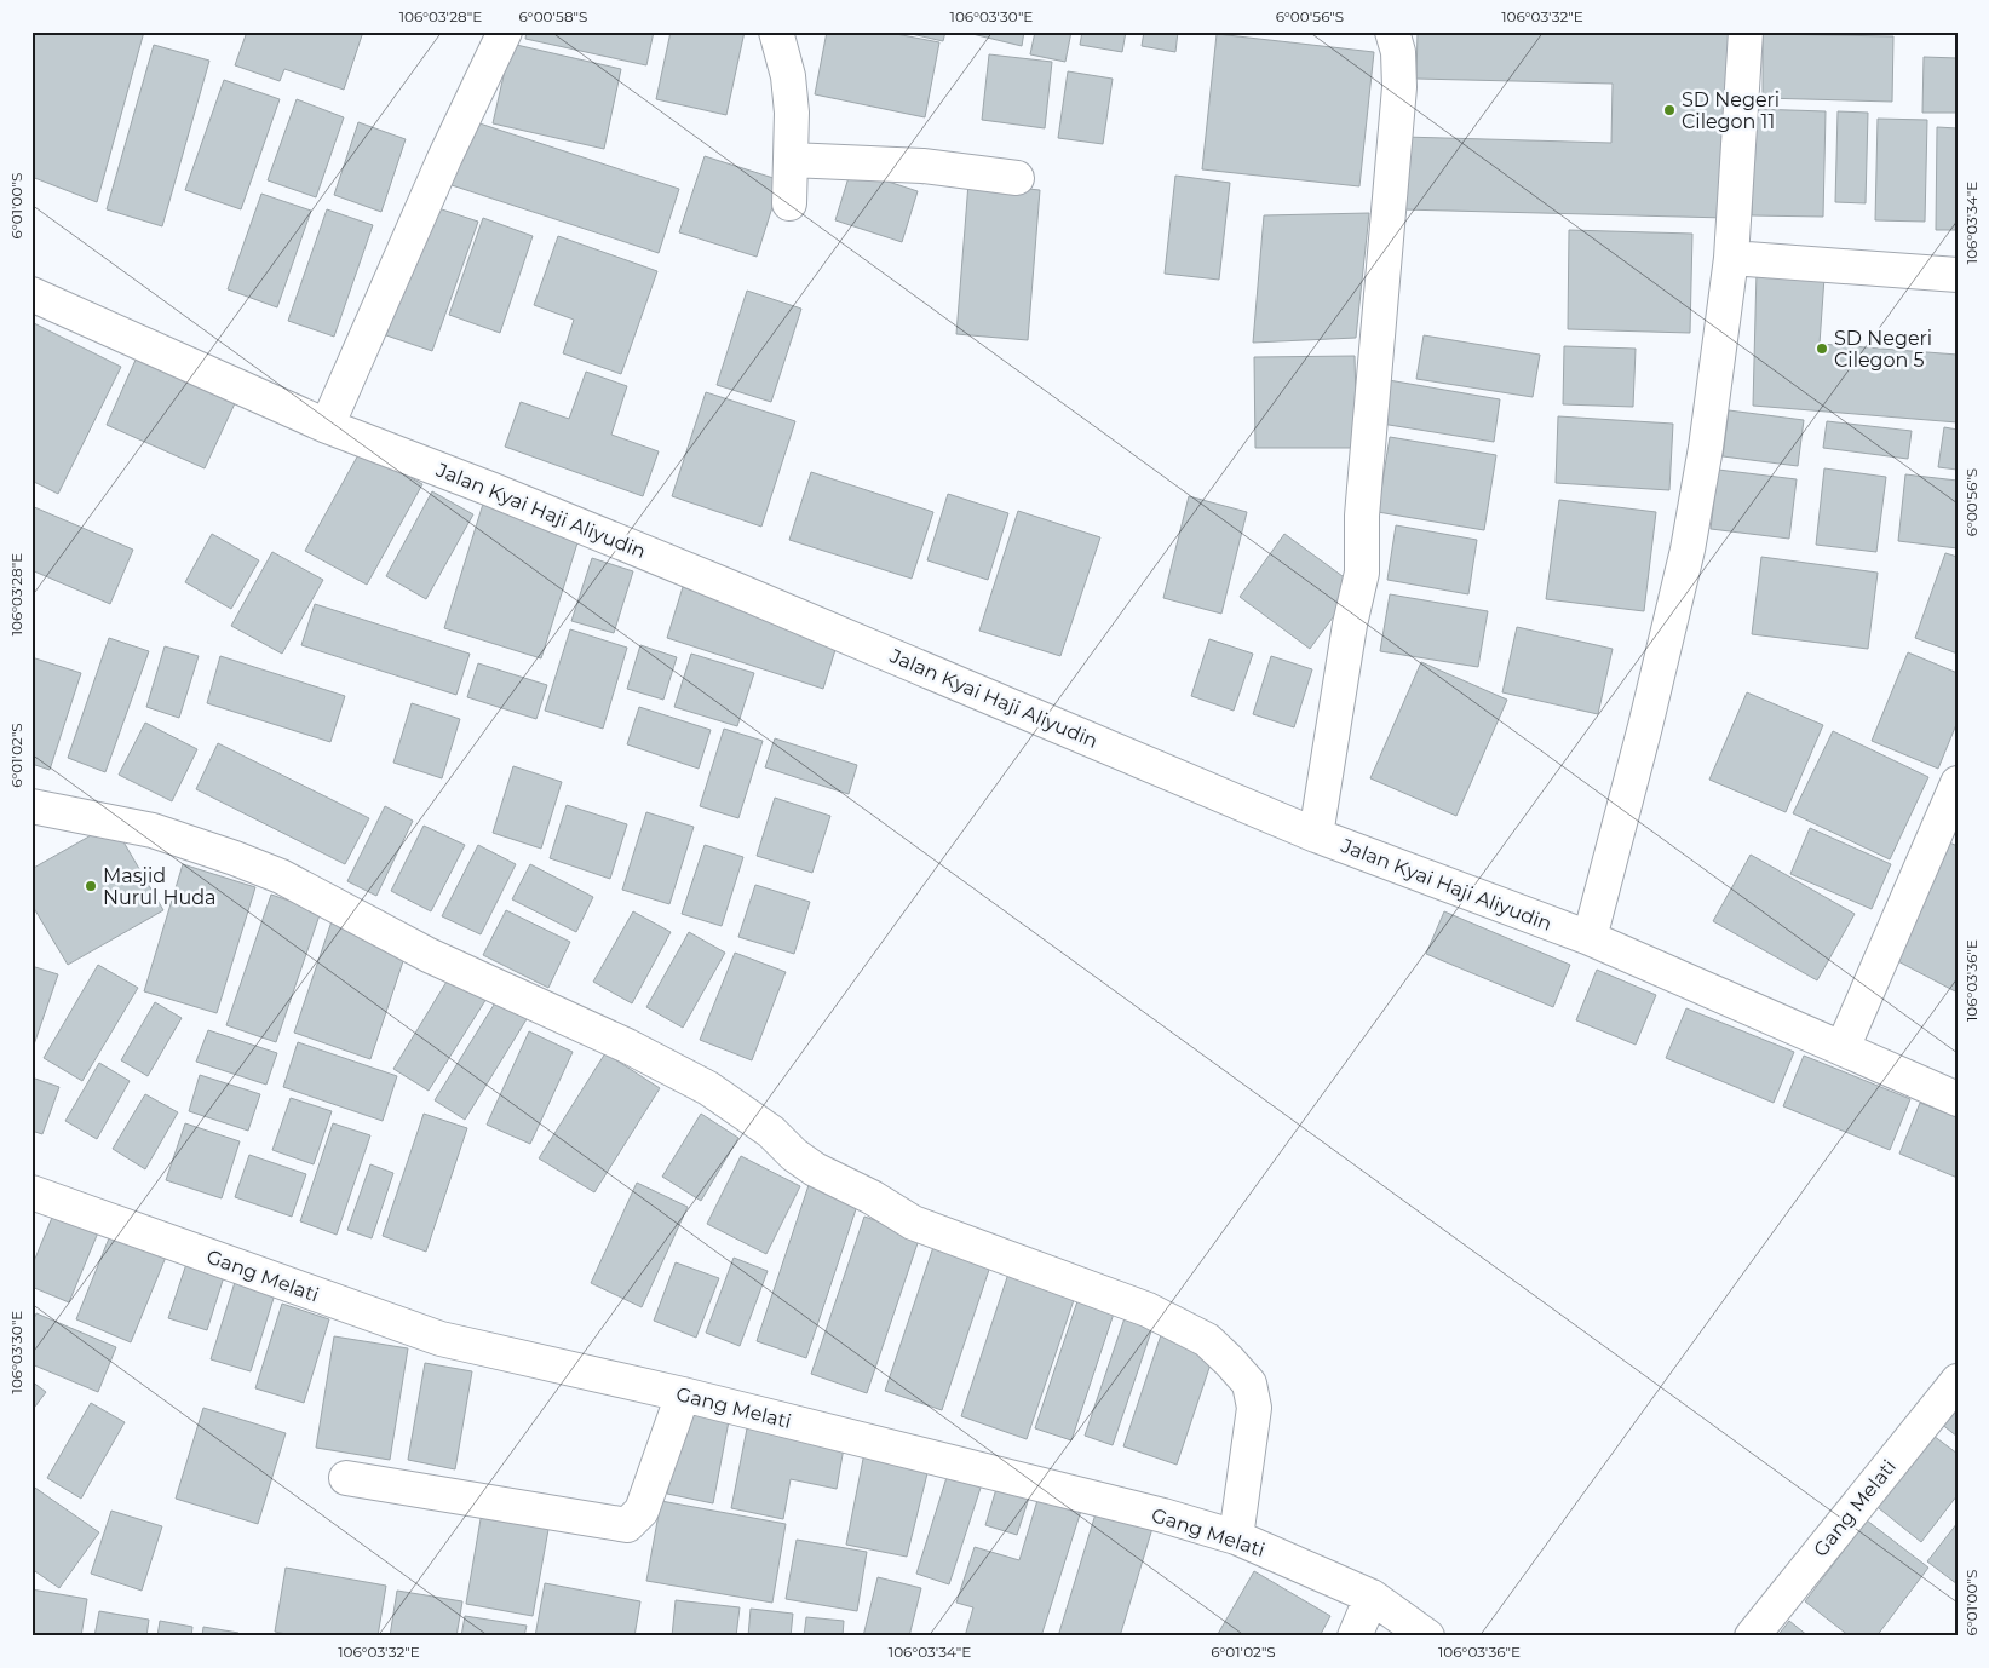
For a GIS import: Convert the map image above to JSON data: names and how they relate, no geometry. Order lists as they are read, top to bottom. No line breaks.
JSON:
{"streets":{"street":["Jalan Kyai Haji Aliyudin","Gang Melati"]},"places":["SD Negeri Cilegon 11","SD Negeri Cilegon 5","Masjid Nurul Huda"],"coordinates":["106°03'28\"E","6°00'58\"S","106°03'30\"E","6°00'56\"S","106°03'32\"E","6°01'00\"S","106°03'34\"E","6°01'02\"S","106°03'36\"E"]}
